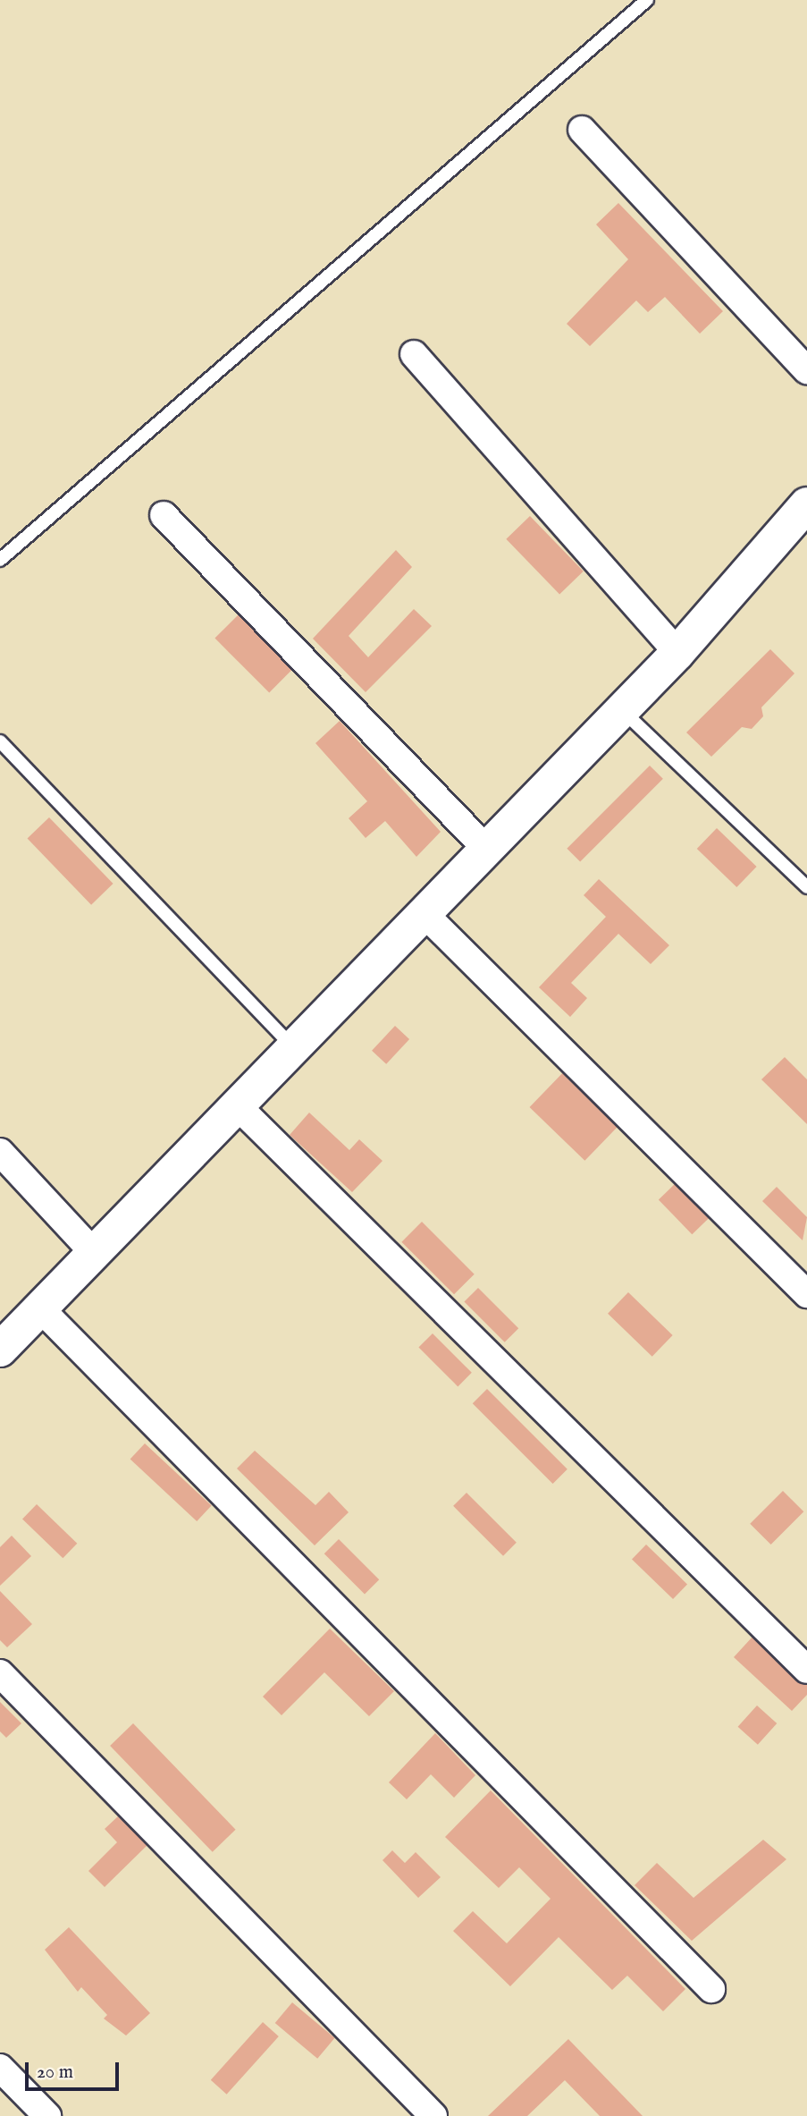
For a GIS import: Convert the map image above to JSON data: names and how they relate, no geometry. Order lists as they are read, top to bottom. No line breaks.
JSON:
{"scale_bar":"20 m"}
